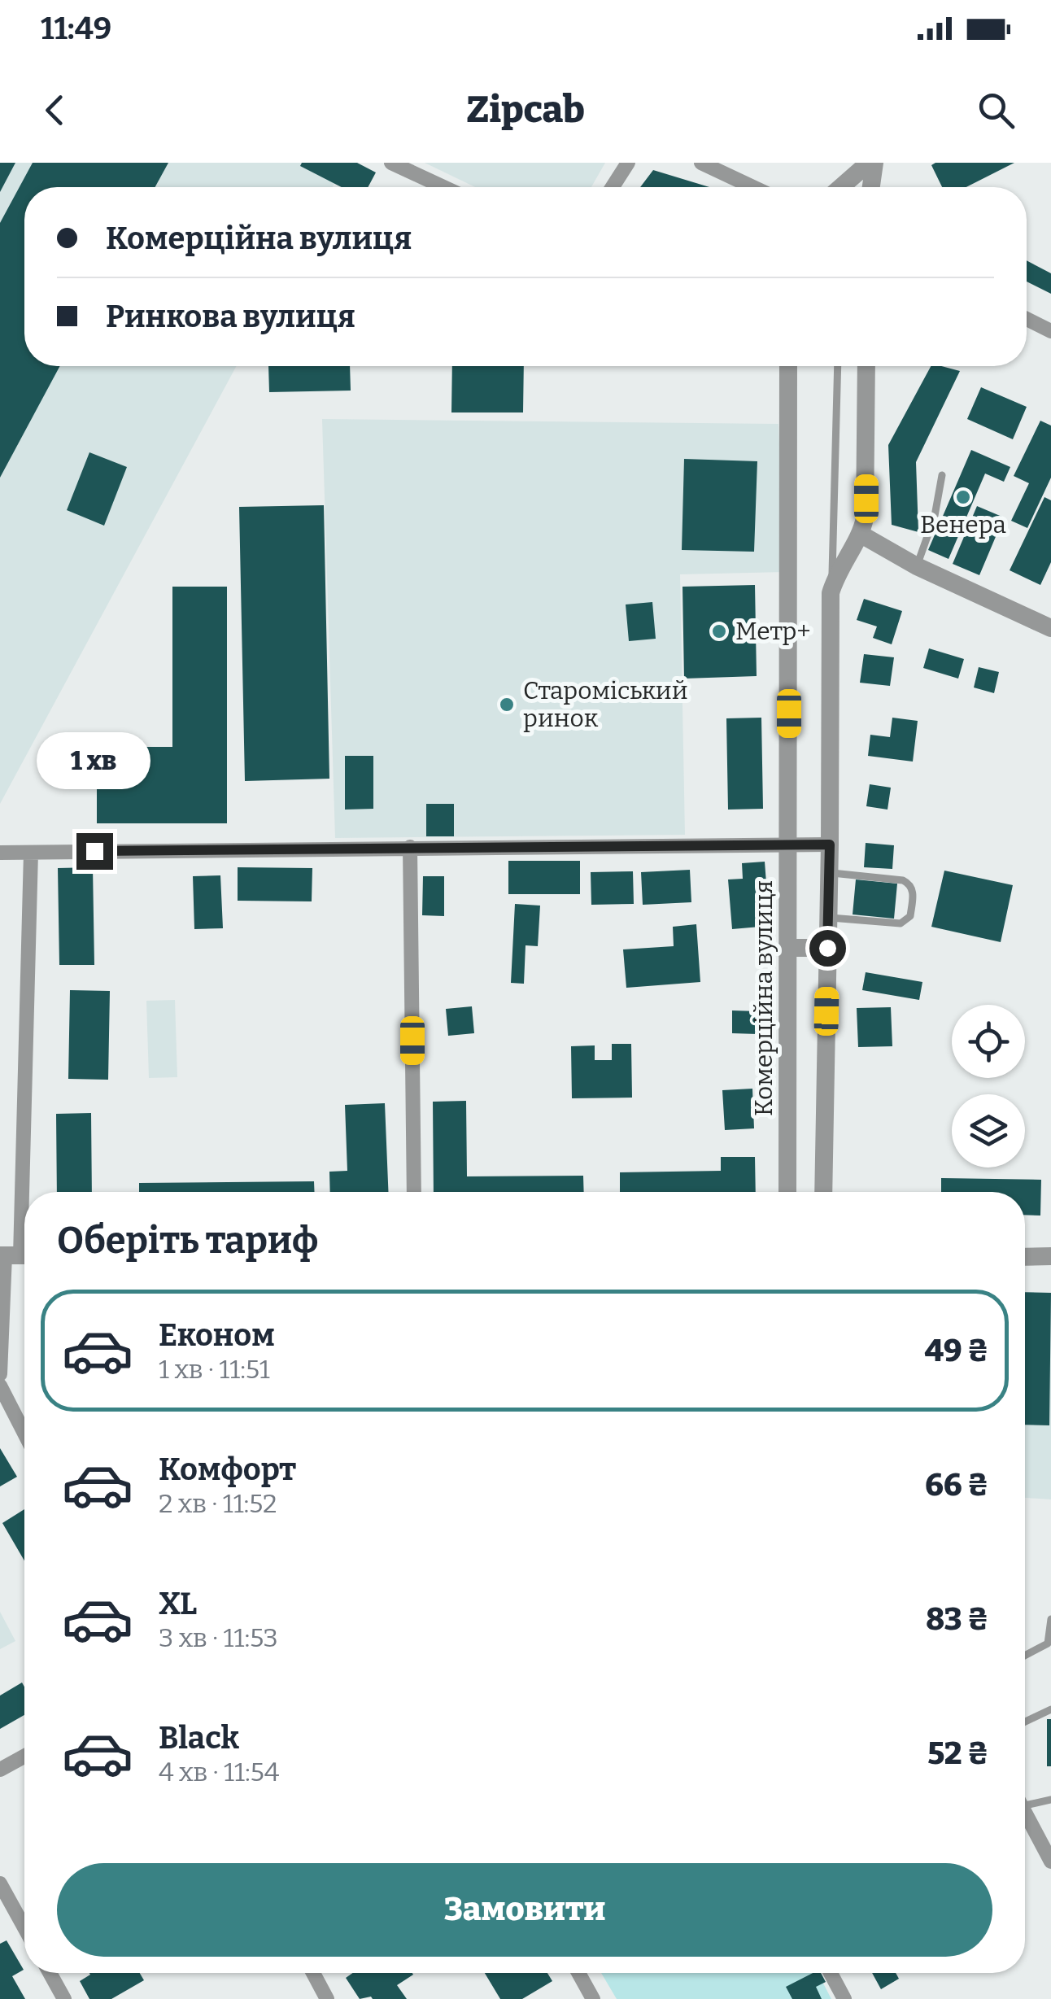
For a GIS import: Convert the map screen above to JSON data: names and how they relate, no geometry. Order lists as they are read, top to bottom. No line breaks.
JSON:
{"streets":{"street":["Комерційна вулиця"]},"places":["Венера","Метр+","Староміський ринок"],"page":{"status":"11:49","header":"Zipcab","banner":["Комерційна вулиця","Ринкова вулиця"],"bubble":"1 хв","heading":"Оберіть тариф","list":[{"name":"Економ","note":"1 хв · 11:51","value":"49 ₴"},{"name":"Комфорт","note":"2 хв · 11:52","value":"66 ₴"},{"name":"XL","note":"3 хв · 11:53","value":"83 ₴"},{"name":"Black","note":"4 хв · 11:54","value":"52 ₴"}],"buttons":"Замовити"}}
